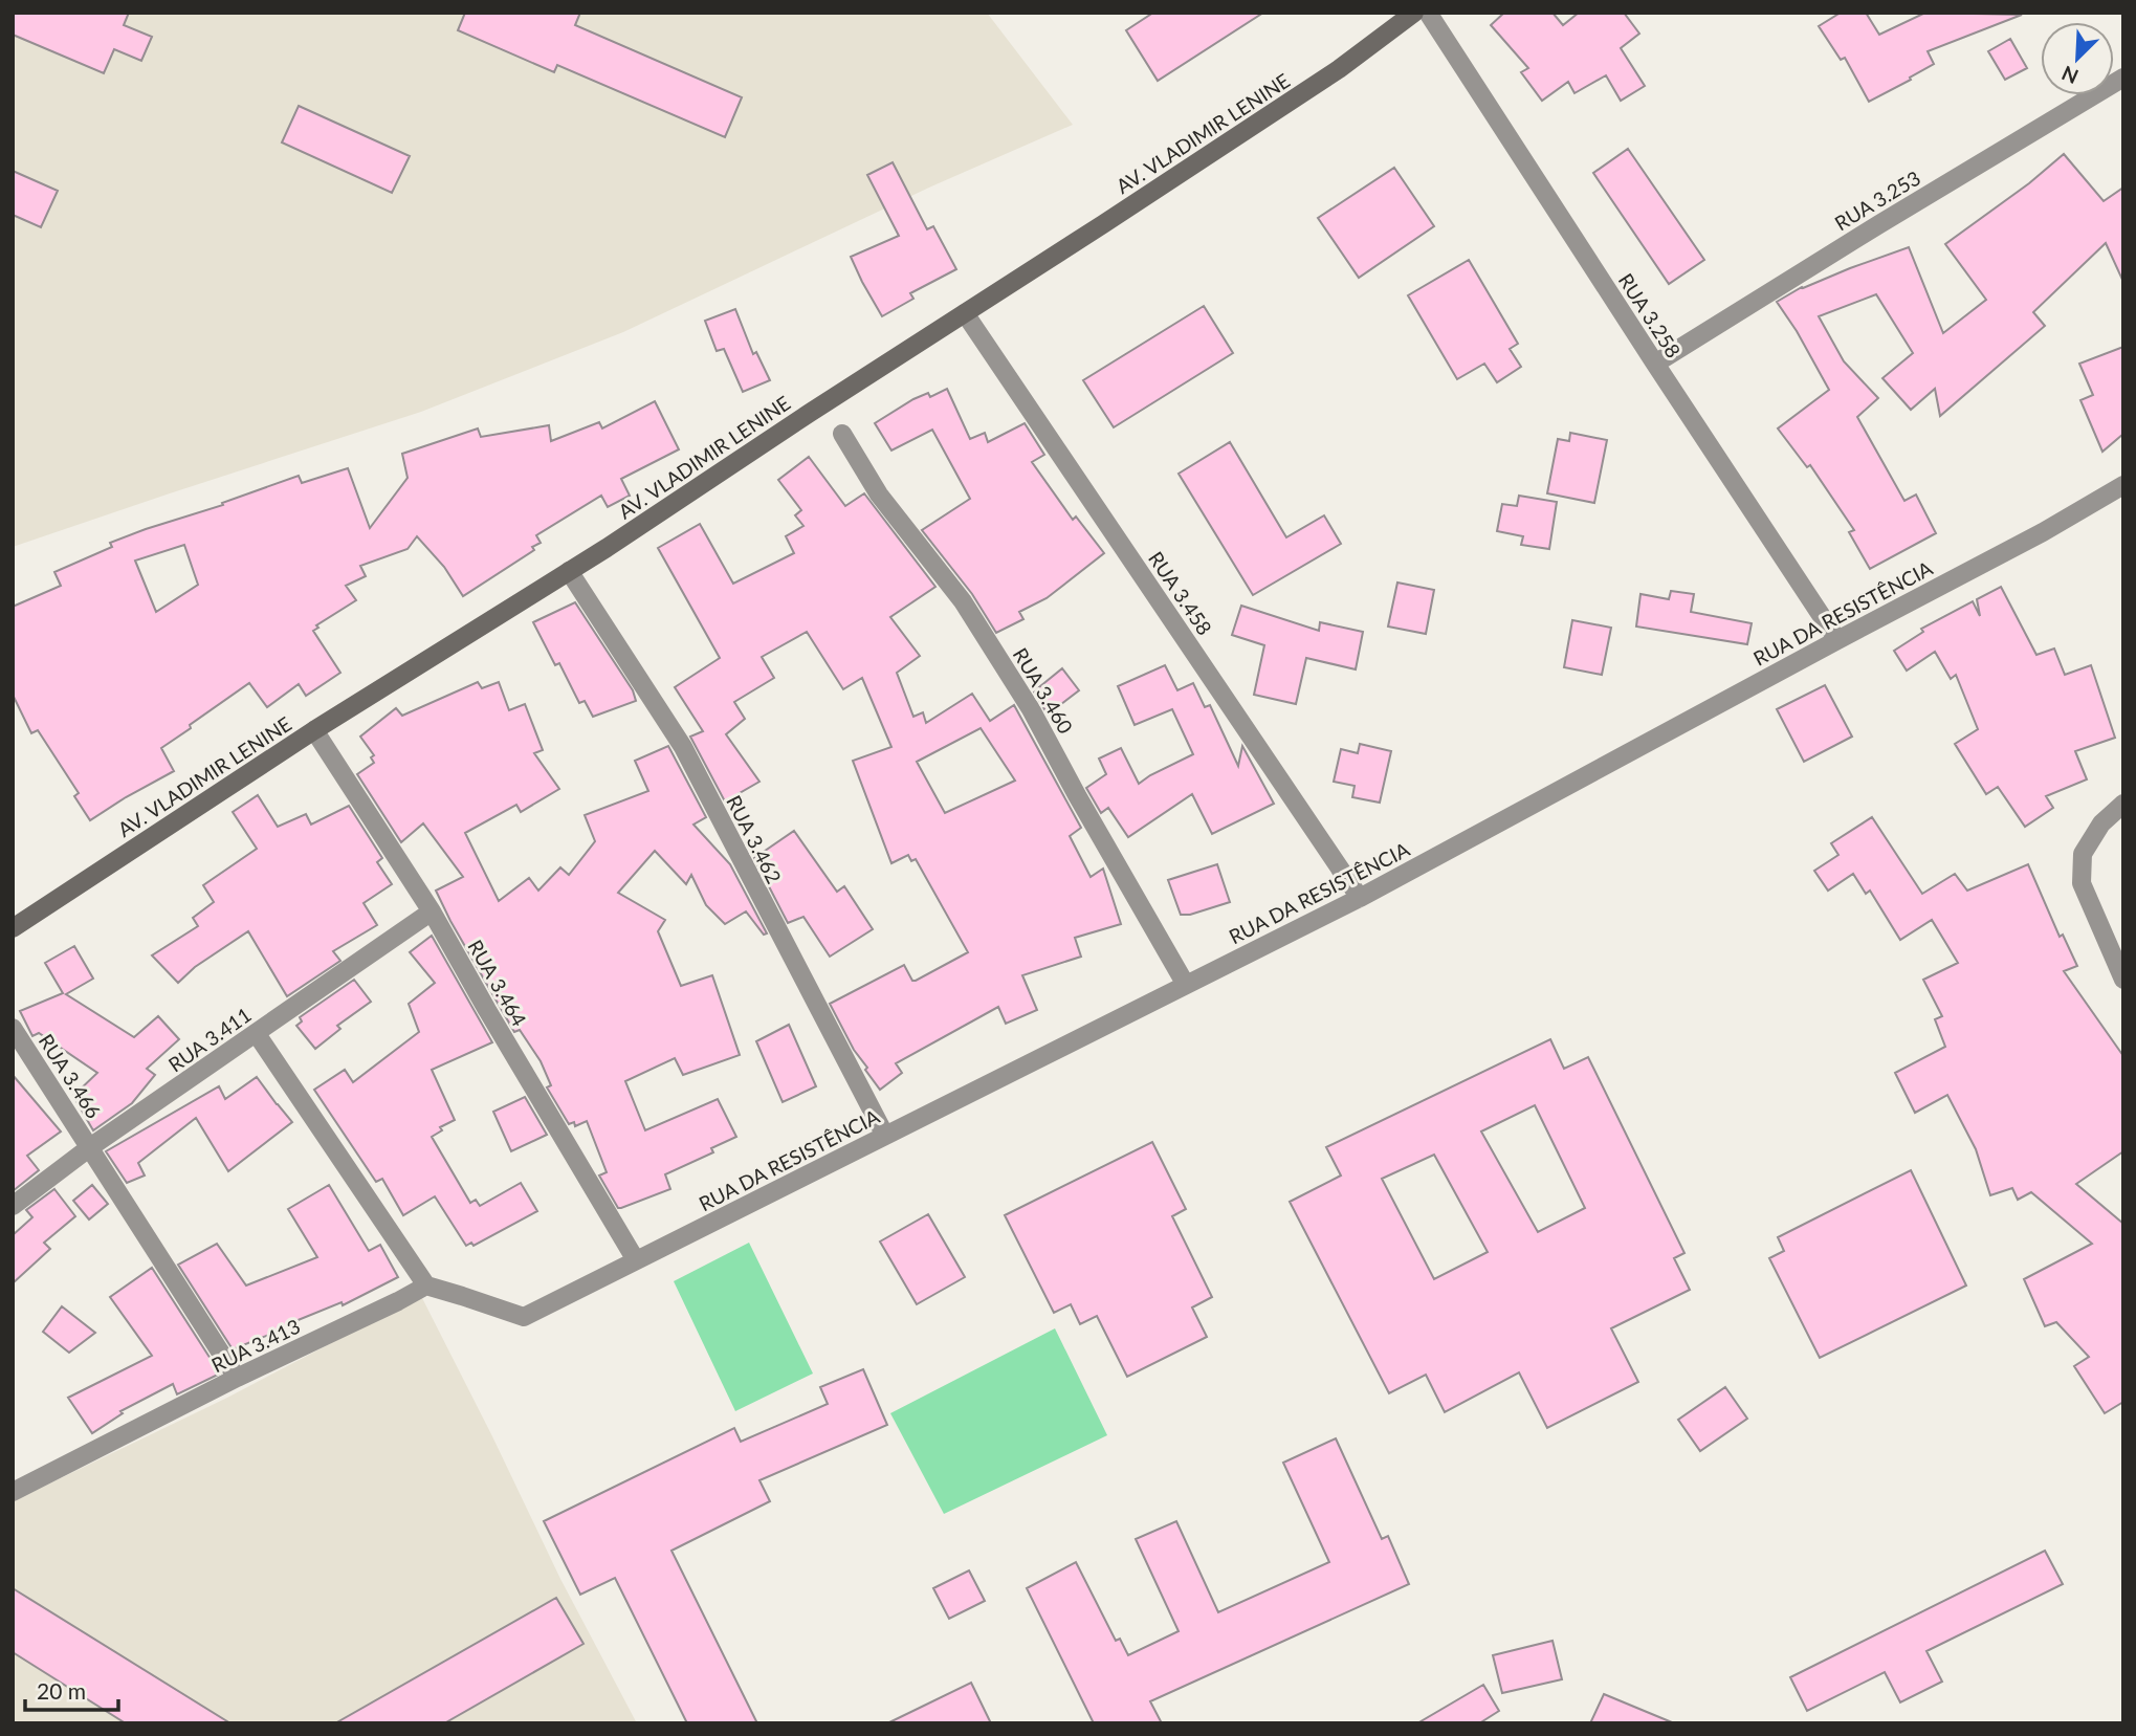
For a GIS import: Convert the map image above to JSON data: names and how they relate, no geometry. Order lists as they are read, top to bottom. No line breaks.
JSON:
{"streets":{"main road":["AV. VLADIMIR LENINE"],"street":["RUA 3.253","RUA 3.258","RUA 3.458","RUA DA RESISTÊNCIA","RUA 3.460","RUA 3.462","RUA 3.464","RUA 3.411","RUA 3.466","RUA 3.413"]},"crossings":[["AV. VLADIMIR LENINE","RUA 3.458"],["AV. VLADIMIR LENINE","RUA 3.462"],["AV. VLADIMIR LENINE","RUA 3.464"],["RUA 3.253","RUA 3.258"],["RUA 3.258","RUA DA RESISTÊNCIA"],["RUA 3.458","RUA DA RESISTÊNCIA"],["RUA DA RESISTÊNCIA","RUA 3.460"],["RUA DA RESISTÊNCIA","RUA 3.462"],["RUA DA RESISTÊNCIA","RUA 3.464"],["RUA DA RESISTÊNCIA","RUA 3.413"],["RUA 3.464","RUA 3.411"],["RUA 3.411","RUA 3.466"],["RUA 3.466","RUA 3.413"]],"scale_bar":"20 m","north":"bottom left"}
